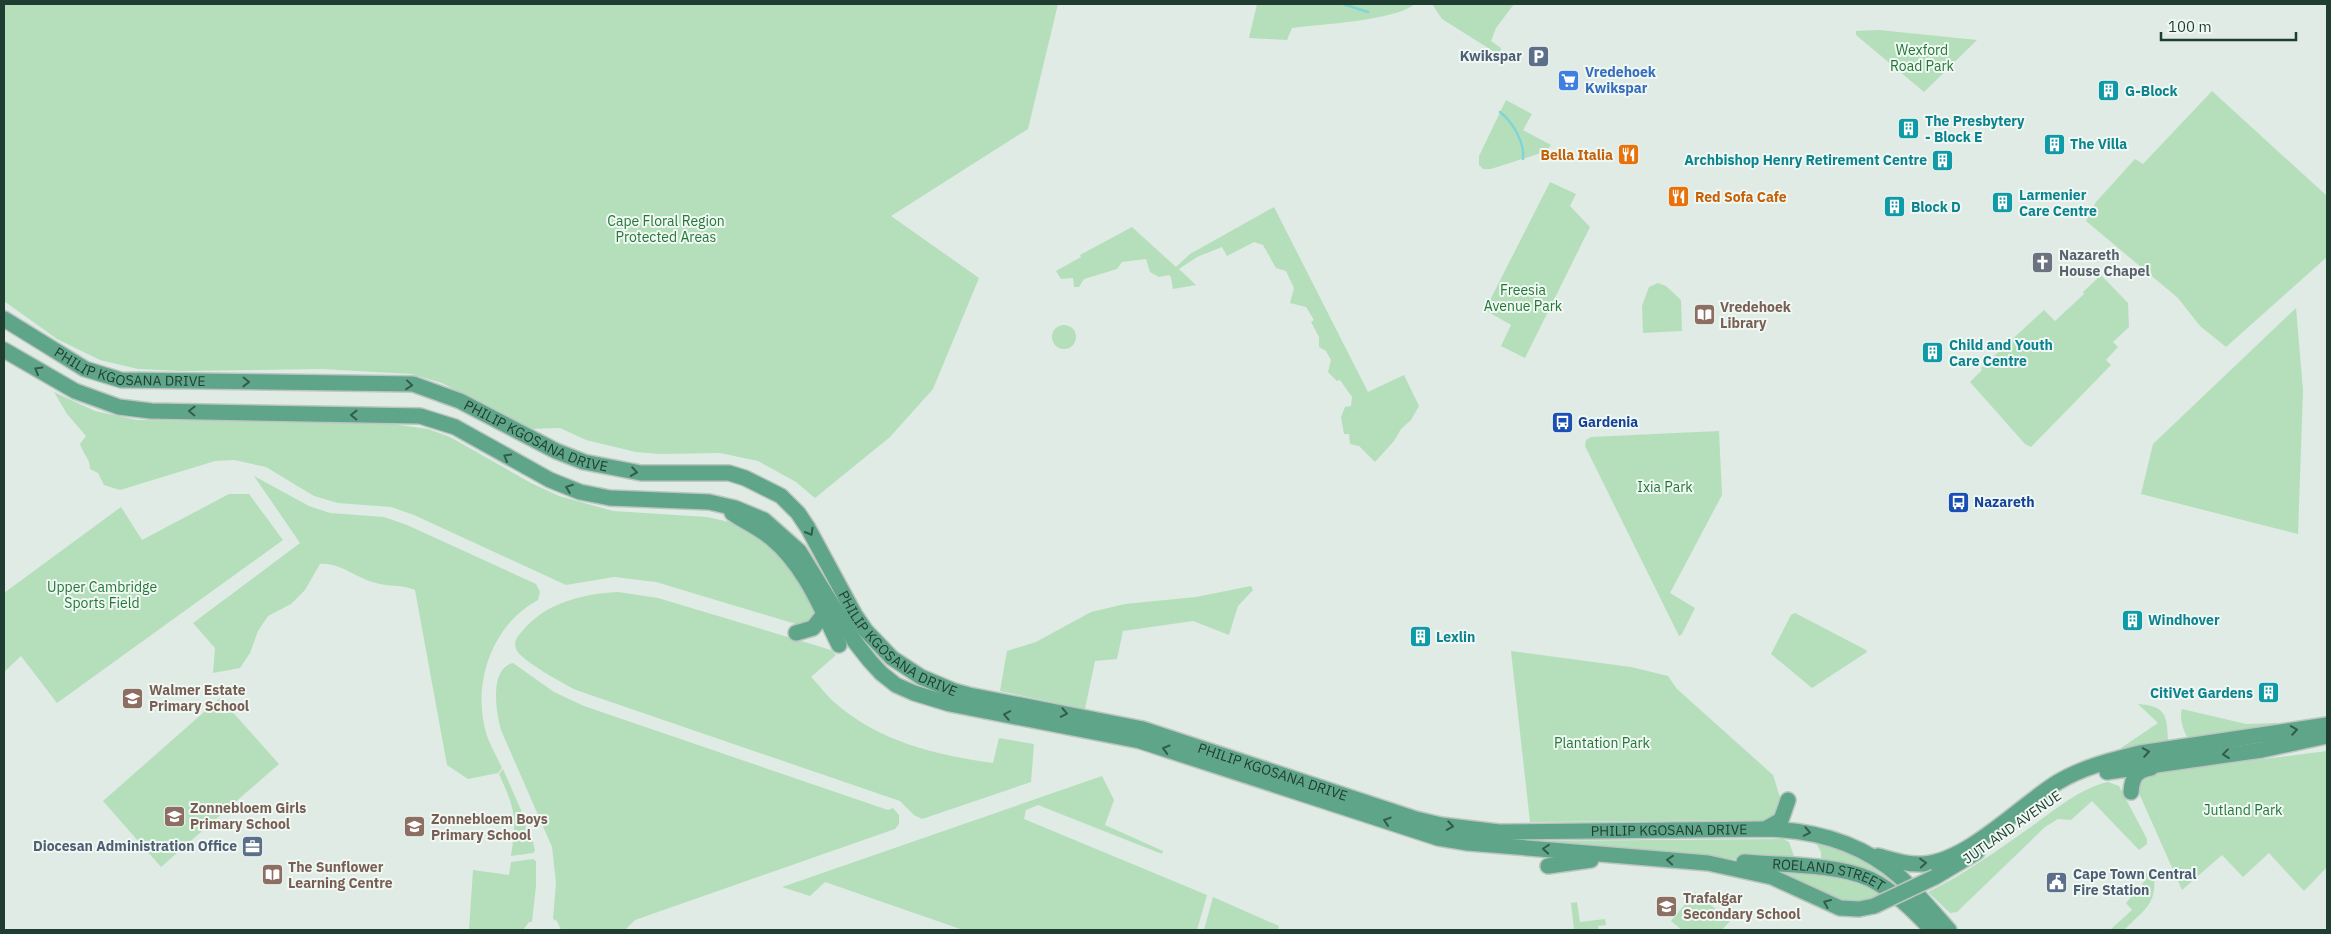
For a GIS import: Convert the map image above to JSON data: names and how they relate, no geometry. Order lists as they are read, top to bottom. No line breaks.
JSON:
{"streets":{"main road":["PHILIP KGOSANA DRIVE","JUTLAND AVENUE","ROELAND STREET"]},"crossings":[["PHILIP KGOSANA DRIVE","JUTLAND AVENUE"],["PHILIP KGOSANA DRIVE","ROELAND STREET"],["JUTLAND AVENUE","ROELAND STREET"]],"parks":["Wexford Road Park","Cape Floral Region Protected Areas","Freesia Avenue Park","Ixia Park","Upper Cambridge Sports Field","Plantation Park","Jutland Park"],"places":{"parking":["Kwikspar"],"supermarket":["Vredehoek Kwikspar"],"building":["G-Block","The Presbytery - Block E","The Villa","Archbishop Henry Retirement Centre","Larmenier Care Centre","Block D","Child and Youth Care Centre","Windhover","Lexlin","CitiVet Gardens"],"restaurant":["Bella Italia","Red Sofa Cafe"],"church":["Nazareth House Chapel"],"library":["Vredehoek Library","The Sunflower Learning Centre"],"bus stop":["Gardenia","Nazareth"],"school or university":["Walmer Estate Primary School","Zonnebloem Girls Primary School","Zonnebloem Boys Primary School","Trafalgar Secondary School"],"office":["Diocesan Administration Office"],"public building":["Cape Town Central Fire Station"]},"scale_bar":"100 m"}
